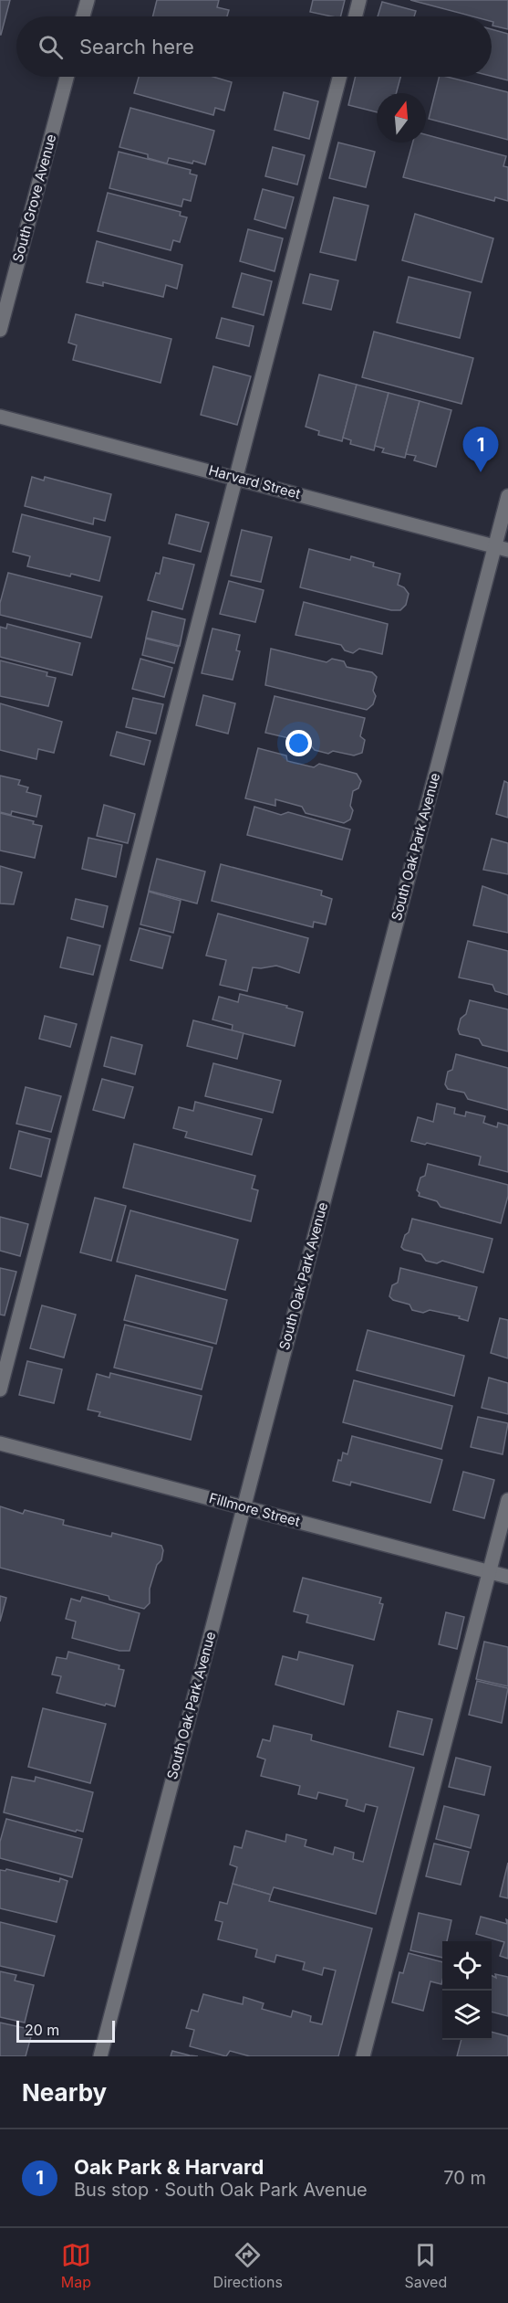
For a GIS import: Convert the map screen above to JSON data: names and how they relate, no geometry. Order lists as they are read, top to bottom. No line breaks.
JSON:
{"streets":{"street":["South Grove Avenue","Harvard Street","South Oak Park Avenue","Fillmore Street"]},"crossings":[["Harvard Street","South Oak Park Avenue"],["South Oak Park Avenue","Fillmore Street"]],"scale_bar":"20 m","north":"top","page":{"search":"Search here","pins":"1","scale":"20 m","heading":"Nearby","list":[{"mark":"1","name":"Oak Park & Harvard","note":"Bus stop · South Oak Park Avenue","value":"70 m"}],"nav":["Map","Directions","Saved"]}}
